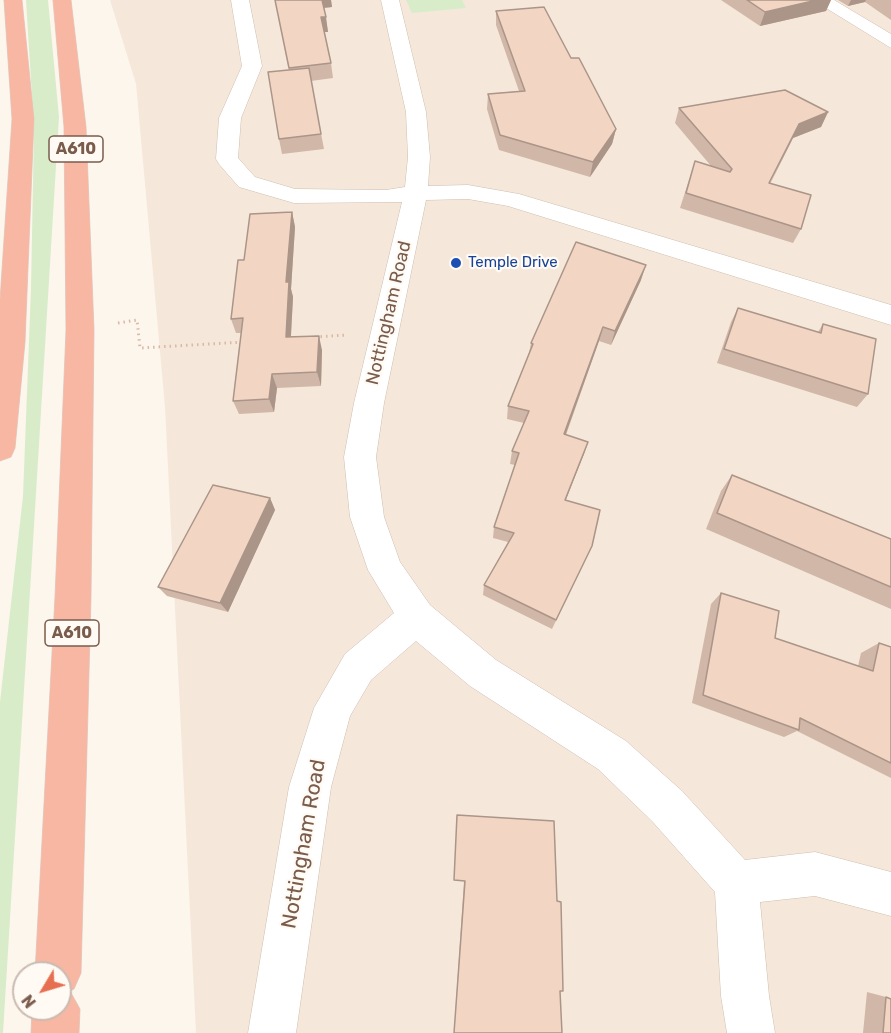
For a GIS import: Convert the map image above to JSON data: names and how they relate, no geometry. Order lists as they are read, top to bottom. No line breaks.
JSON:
{"streets":{"highway":["A610"],"street":["Nottingham Road"]},"places":["Temple Drive"],"north":"bottom left"}
